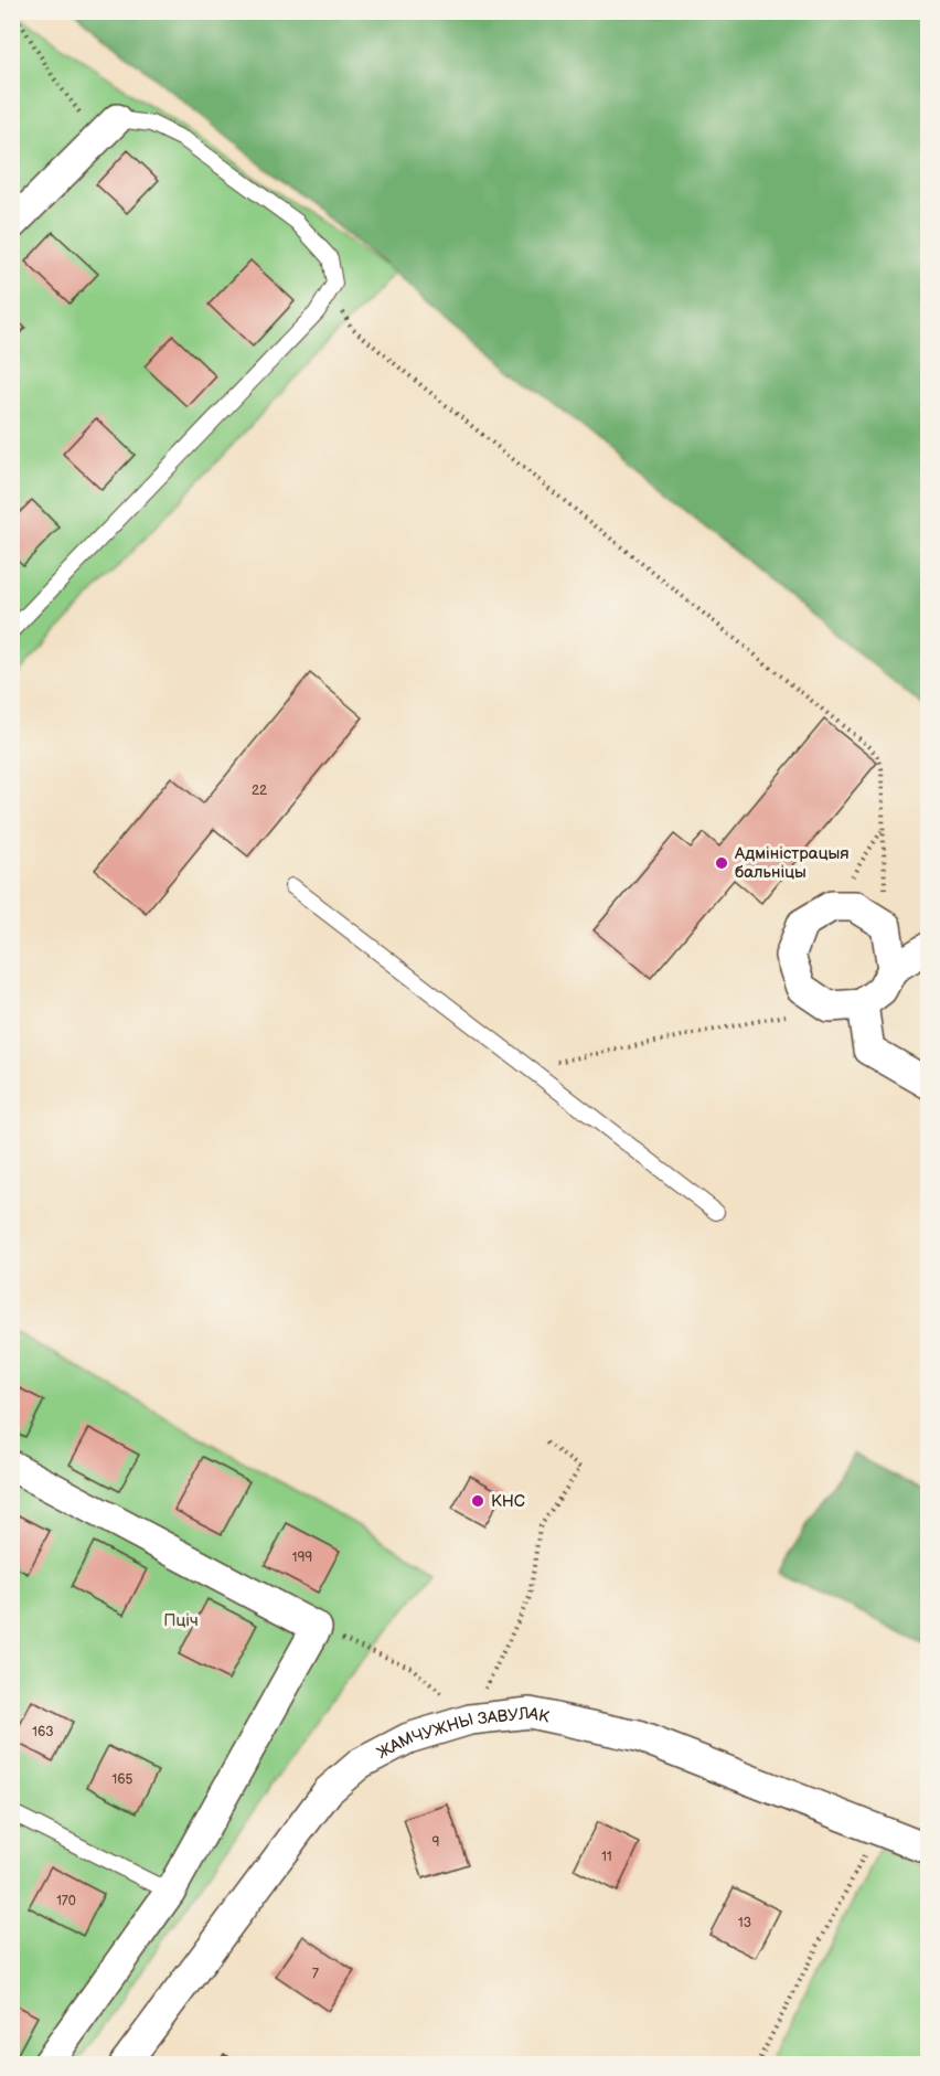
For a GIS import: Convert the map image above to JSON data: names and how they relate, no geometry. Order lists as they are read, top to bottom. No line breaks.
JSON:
{"streets":{"street":["ЖАМЧУЖНЫ ЗАВУЛАК"]},"parks":["Пціч"],"places":["Адміністрацыя бальніцы","КНС"],"house_numbers":["22","199","163","165","9","11","170","13","7"]}
